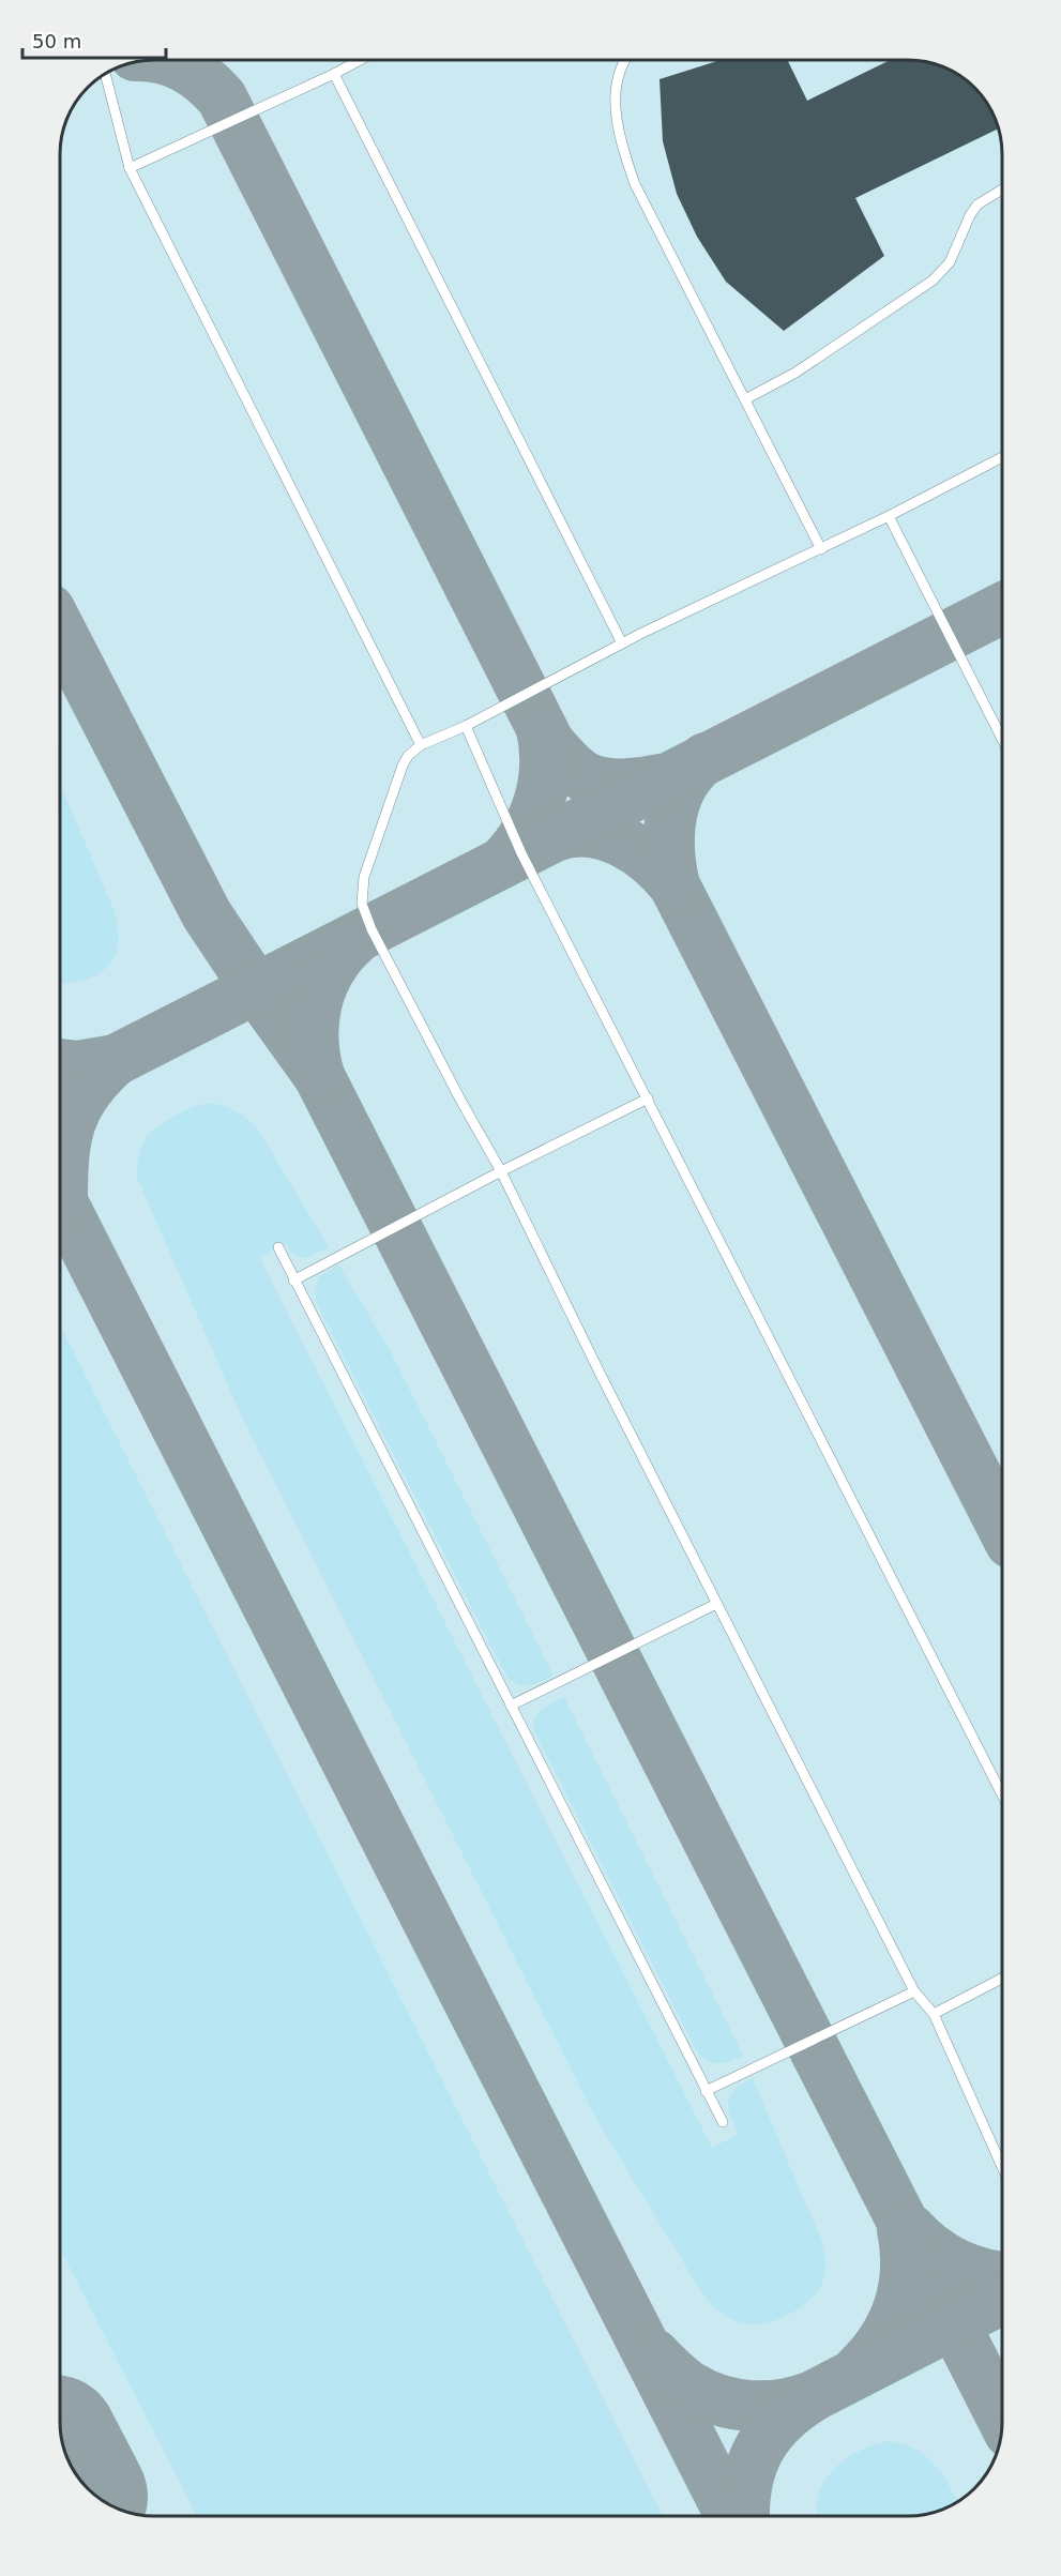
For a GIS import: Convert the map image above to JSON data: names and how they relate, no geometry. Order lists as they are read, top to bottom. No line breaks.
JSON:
{"scale_bar":"50 m"}
